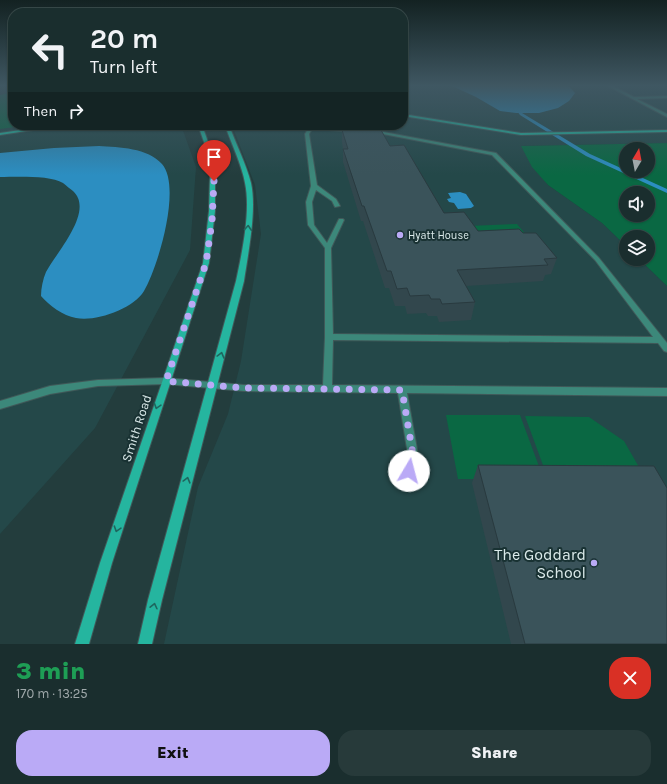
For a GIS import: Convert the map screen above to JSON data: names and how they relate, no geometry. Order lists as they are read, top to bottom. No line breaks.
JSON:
{"streets":{"street":["Smith Road"]},"places":["Hyatt House","The Goddard School"],"north":"top","page":{"turn":["20 m","Turn left"],"then":"Then","heading":["3 min","170 m · 13:25"],"buttons":["Exit","Share"]}}
